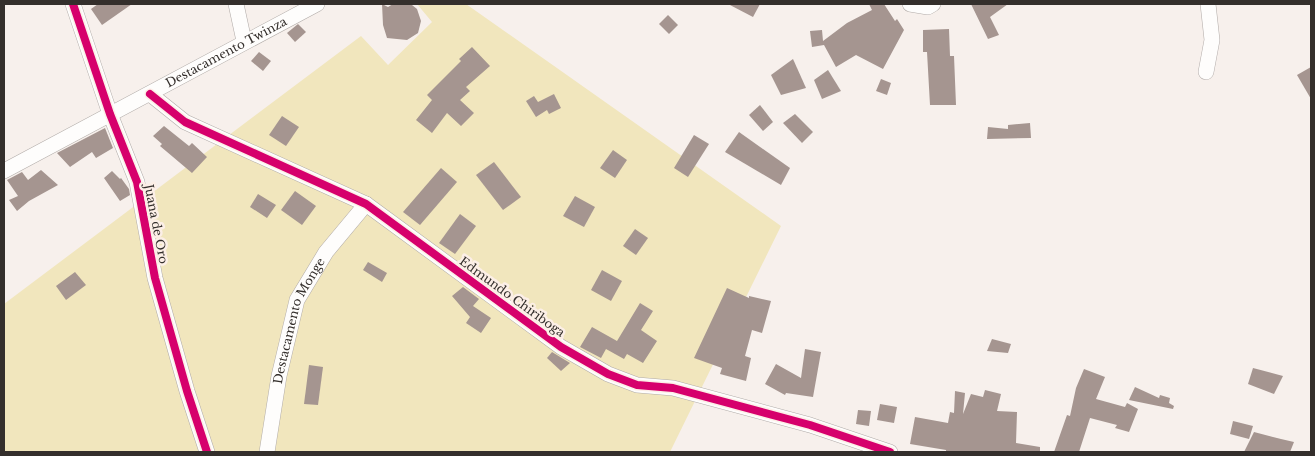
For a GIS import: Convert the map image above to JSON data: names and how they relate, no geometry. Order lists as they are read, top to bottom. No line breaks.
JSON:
{"streets":{"street":["Destacamento Twinza","Juana de Oro","Edmundo Chiriboga","Destacamento Monge"]},"crossings":[["Destacamento Twinza","Juana de Oro"],["Destacamento Twinza","Edmundo Chiriboga"],["Edmundo Chiriboga","Destacamento Monge"]]}
